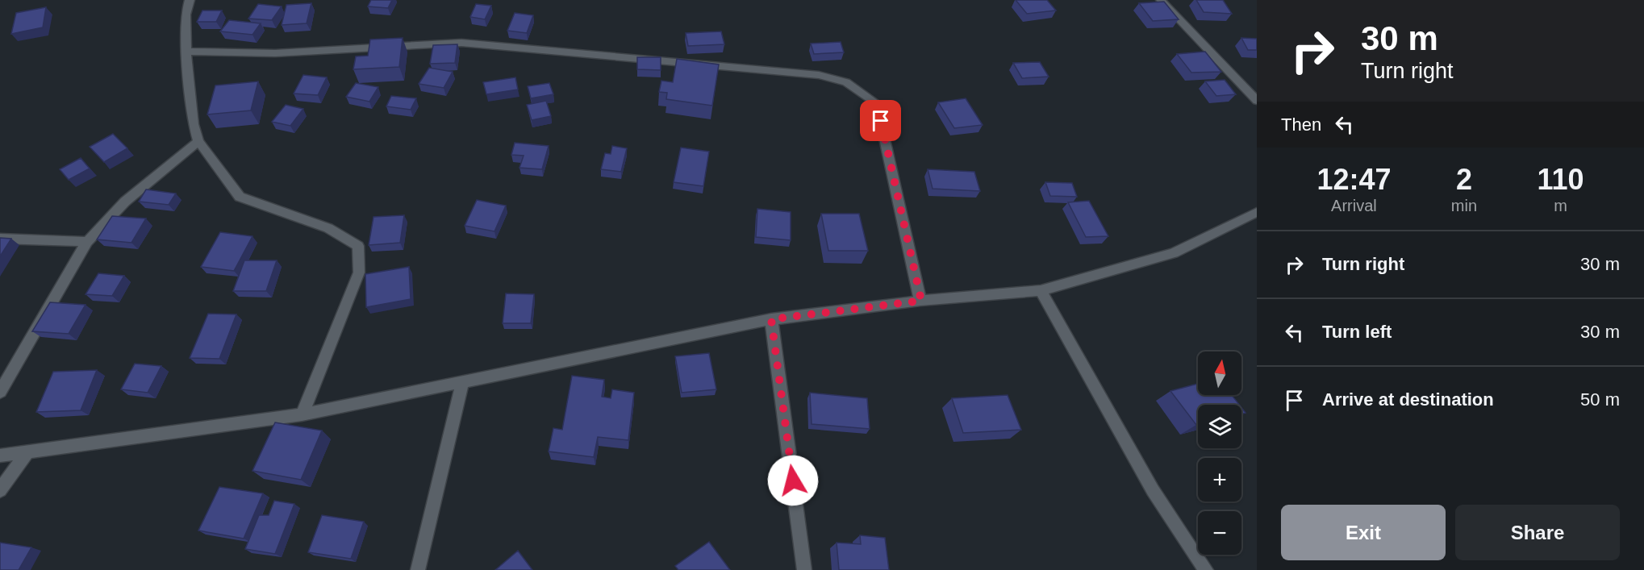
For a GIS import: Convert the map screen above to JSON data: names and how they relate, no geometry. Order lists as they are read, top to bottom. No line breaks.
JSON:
{"north":"top","page":{"turn":["30 m","Turn right"],"then":"Then","eta":["12:47","Arrival","2","min","110","m"],"list":[{"name":"Turn right","value":"30 m"},{"name":"Turn left","value":"30 m"},{"name":"Arrive at destination","value":"50 m"}],"map_buttons":["+","−"],"buttons":["Exit","Share"]}}
